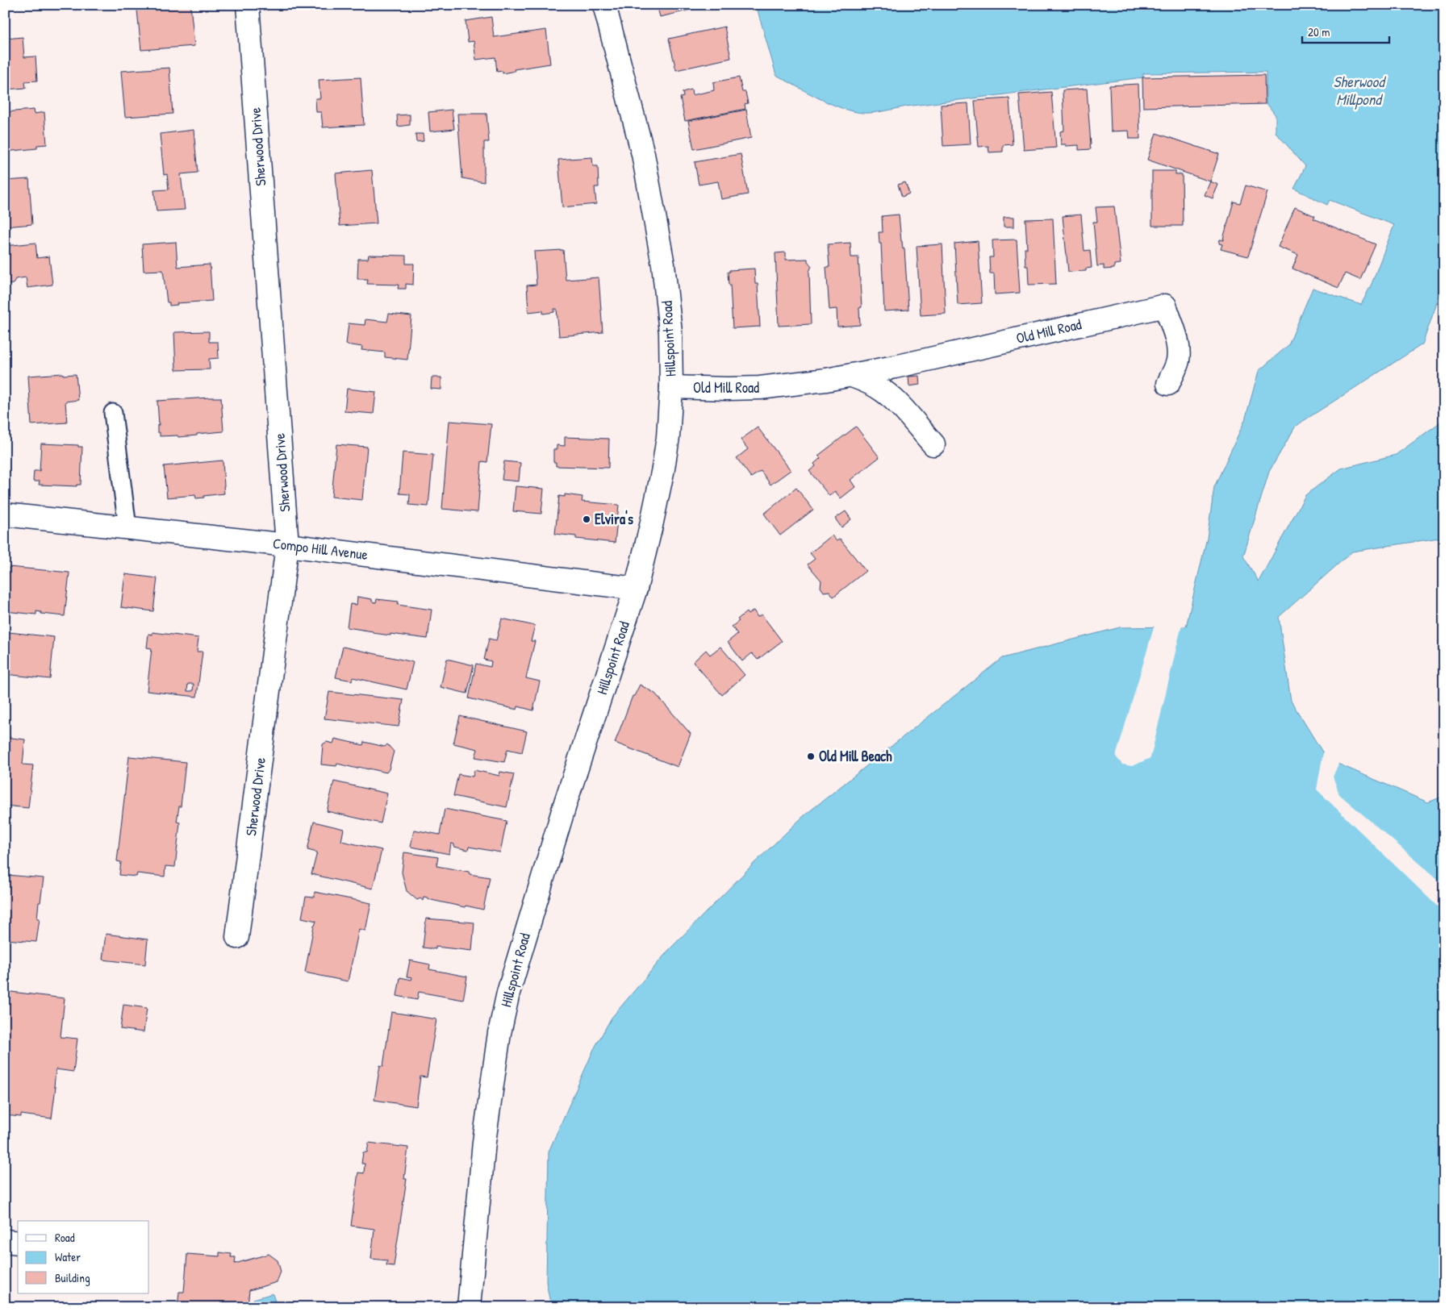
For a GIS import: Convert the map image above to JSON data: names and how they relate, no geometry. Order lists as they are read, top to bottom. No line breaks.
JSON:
{"streets":{"street":["Sherwood Drive","Old Mill Road","Hillspoint Road","Compo Hill Avenue"]},"crossings":[["Sherwood Drive","Compo Hill Avenue"],["Old Mill Road","Hillspoint Road"],["Hillspoint Road","Compo Hill Avenue"]],"water":["Sherwood Millpond"],"places":["Elvira's","Old Mill Beach"],"legend":["Road","Water","Building"],"scale_bar":"20 m"}
